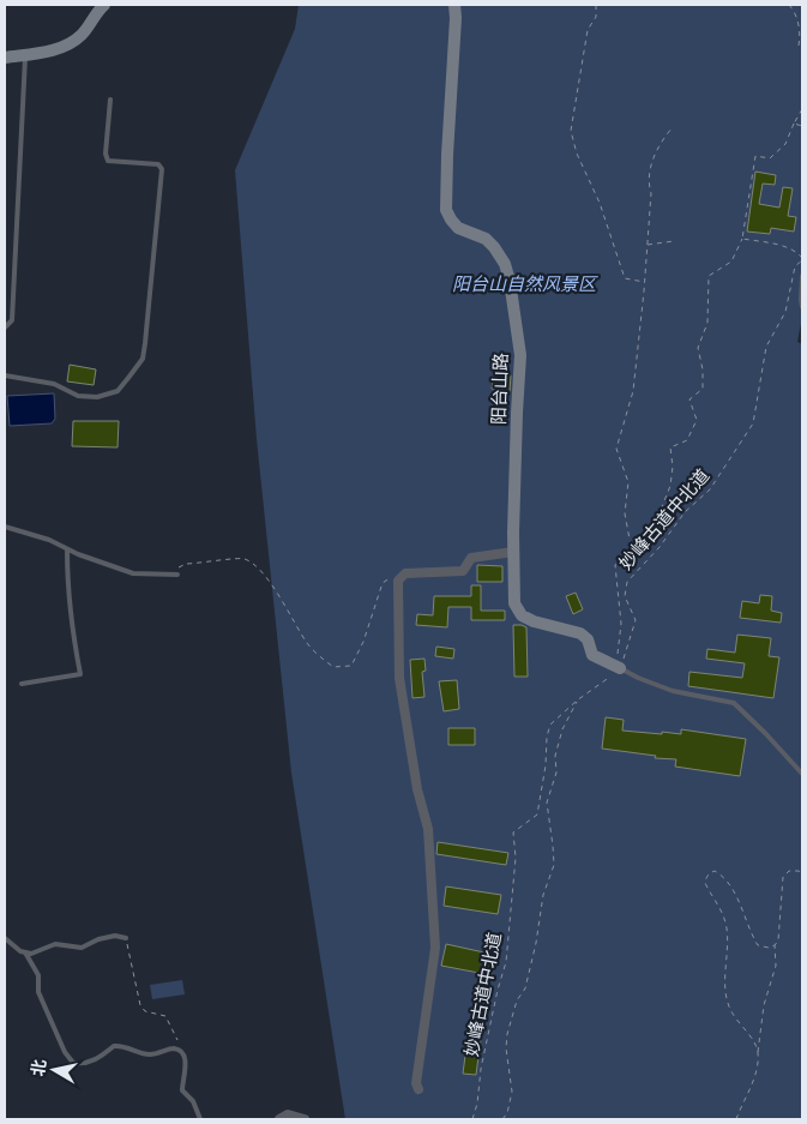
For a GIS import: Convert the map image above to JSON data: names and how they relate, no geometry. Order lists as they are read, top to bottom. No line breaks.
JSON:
{"streets":{"street":["阳台山路"],"path":["妙峰古道中北道"]},"crossings":[["阳台山路","妙峰古道中北道"]],"parks":["阳台山自然风景区"],"north":"left"}
